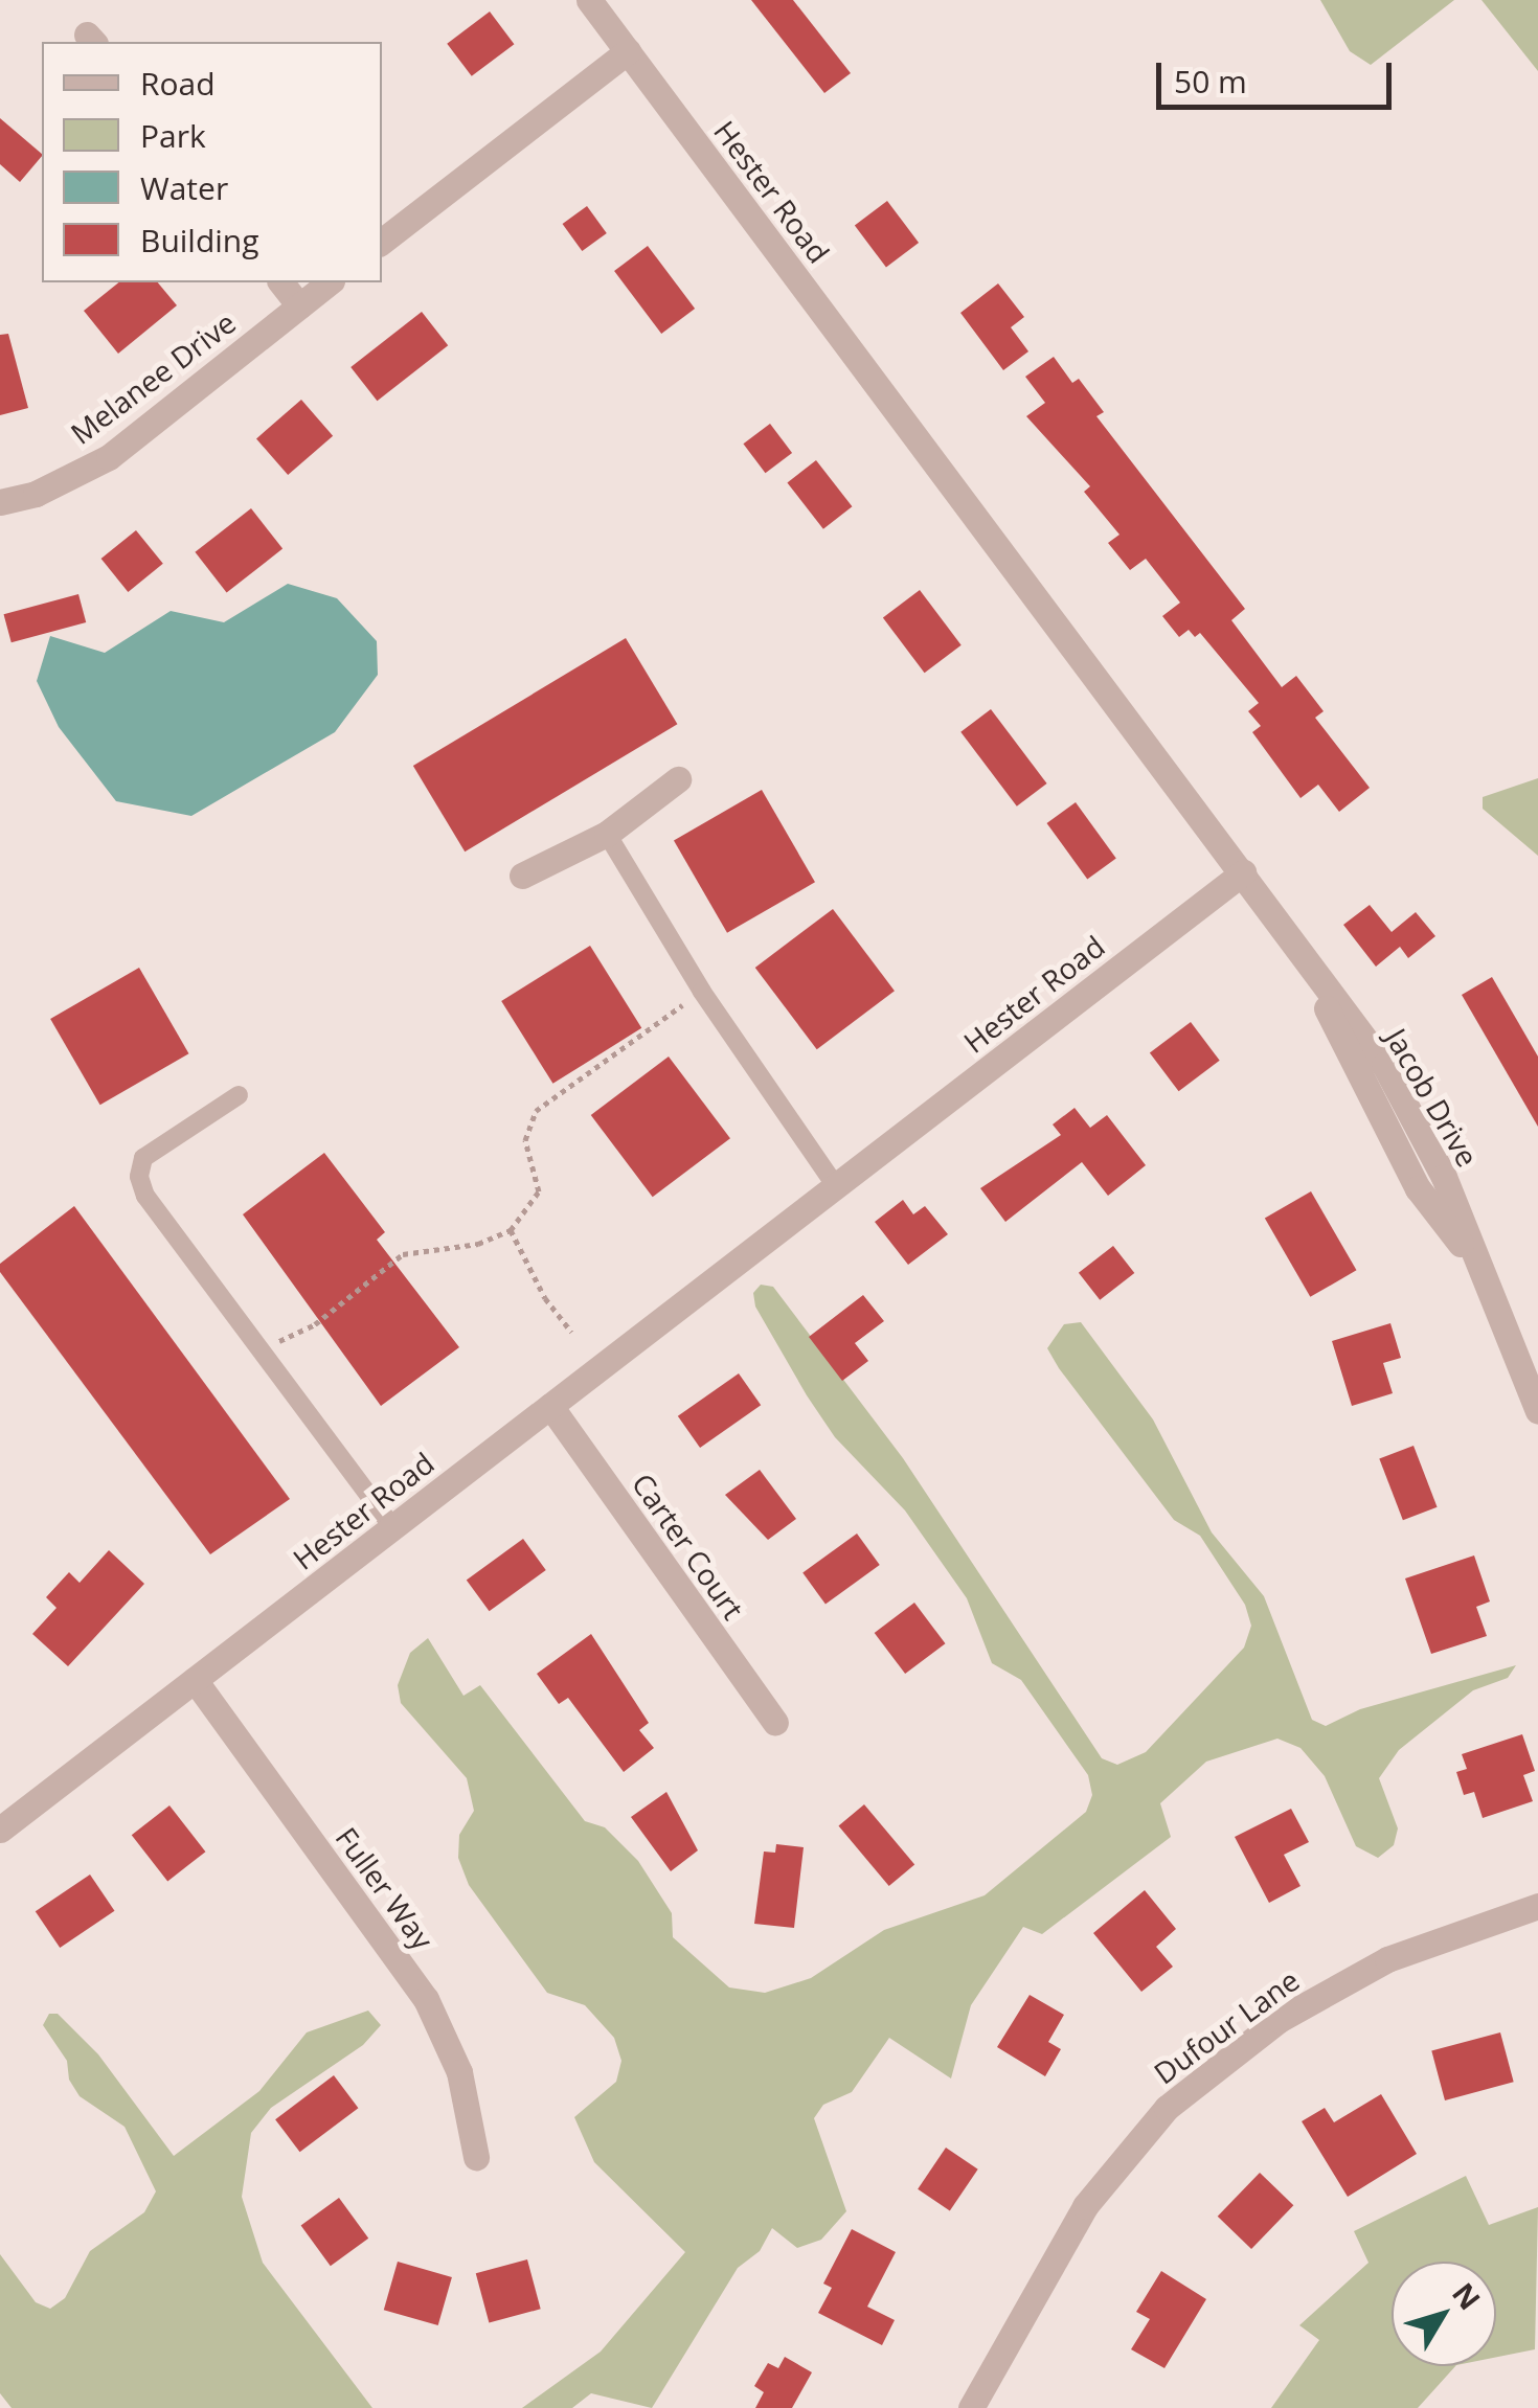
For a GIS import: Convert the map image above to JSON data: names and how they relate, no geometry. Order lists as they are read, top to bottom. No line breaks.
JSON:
{"streets":{"street":["Hester Road","Melanee Drive","Jacob Drive","Carter Court","Fuller Way","Dufour Lane"]},"crossings":[["Hester Road","Jacob Drive"],["Hester Road","Carter Court"],["Hester Road","Fuller Way"]],"legend":["Road","Park","Water","Building"],"scale_bar":"50 m","north":"top right"}
